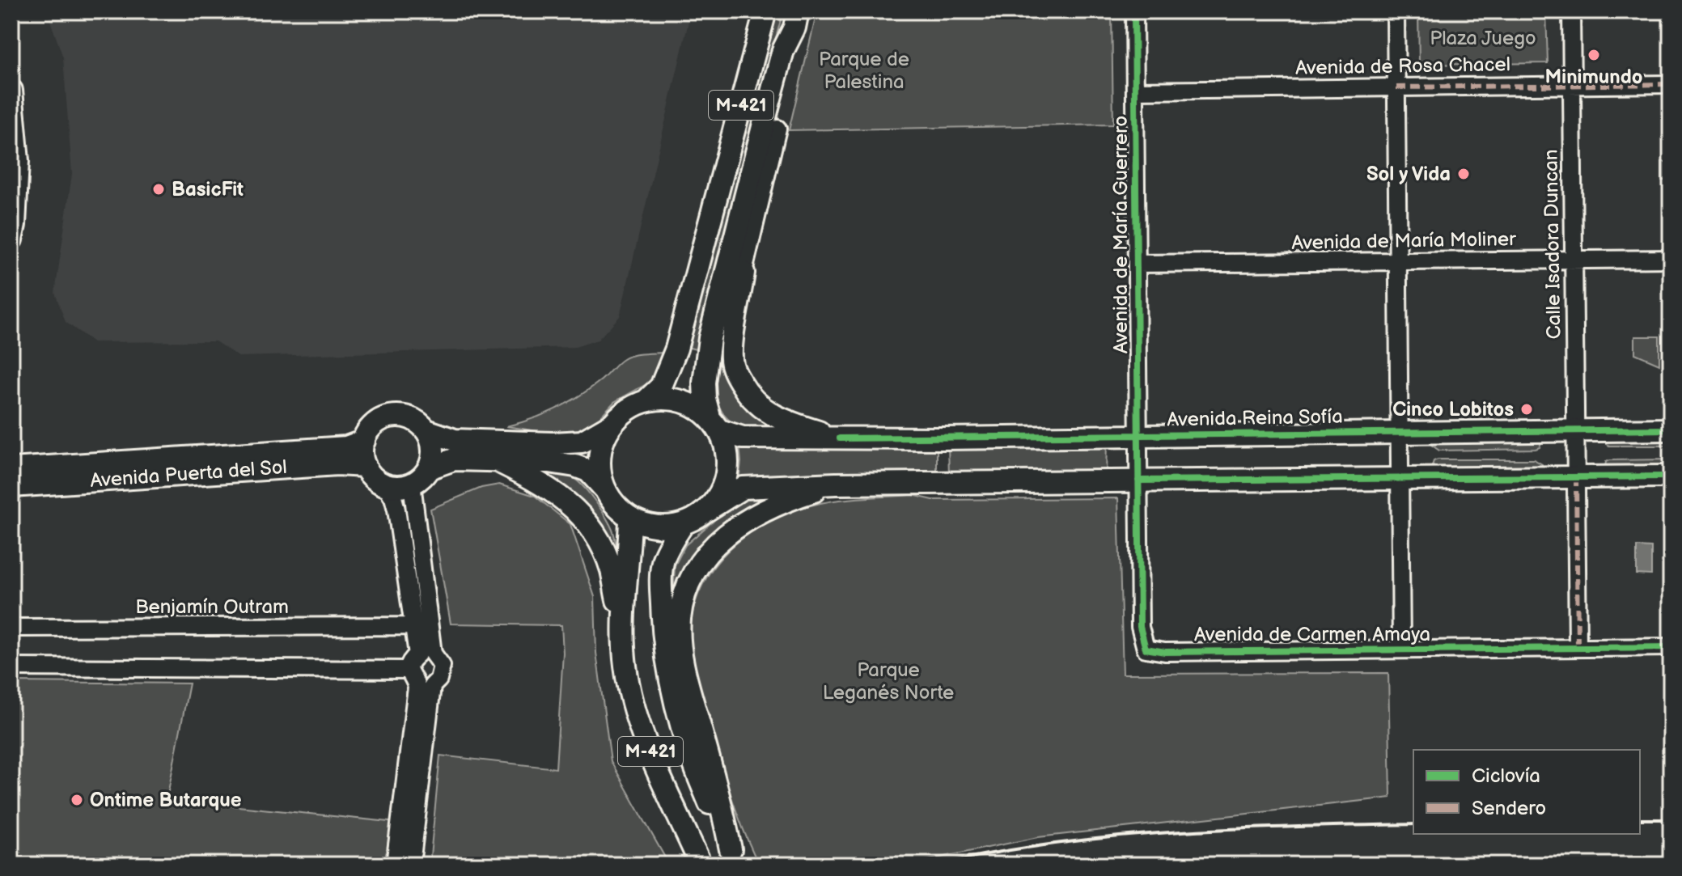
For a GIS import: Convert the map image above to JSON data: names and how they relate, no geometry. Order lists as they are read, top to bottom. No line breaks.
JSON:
{"streets":{"main road":["M-421","Avenida Reina Sofía","Avenida Puerta del Sol"],"street":["Avenida de Rosa Chacel","Avenida de María Guerrero","Avenida de María Moliner","Calle Isadora Duncan","Benjamín Outram","Avenida de Carmen Amaya"]},"crossings":[["Avenida de Rosa Chacel","Avenida de María Guerrero"],["Avenida de Rosa Chacel","Calle Isadora Duncan"],["M-421","Avenida Reina Sofía"],["Avenida de María Guerrero","Avenida de María Moliner"],["Avenida de María Guerrero","Avenida Reina Sofía"],["Avenida de María Guerrero","Avenida de Carmen Amaya"],["Avenida de María Moliner","Calle Isadora Duncan"],["Calle Isadora Duncan","Avenida Reina Sofía"],["Calle Isadora Duncan","Avenida de Carmen Amaya"]],"parks":["Plaza Juego","Parque de Palestina","Parque Leganés Norte"],"places":["Minimundo","Sol y Vida","BasicFit","Cinco Lobitos","Ontime Butarque"],"legend":["Ciclovía","Sendero"]}
